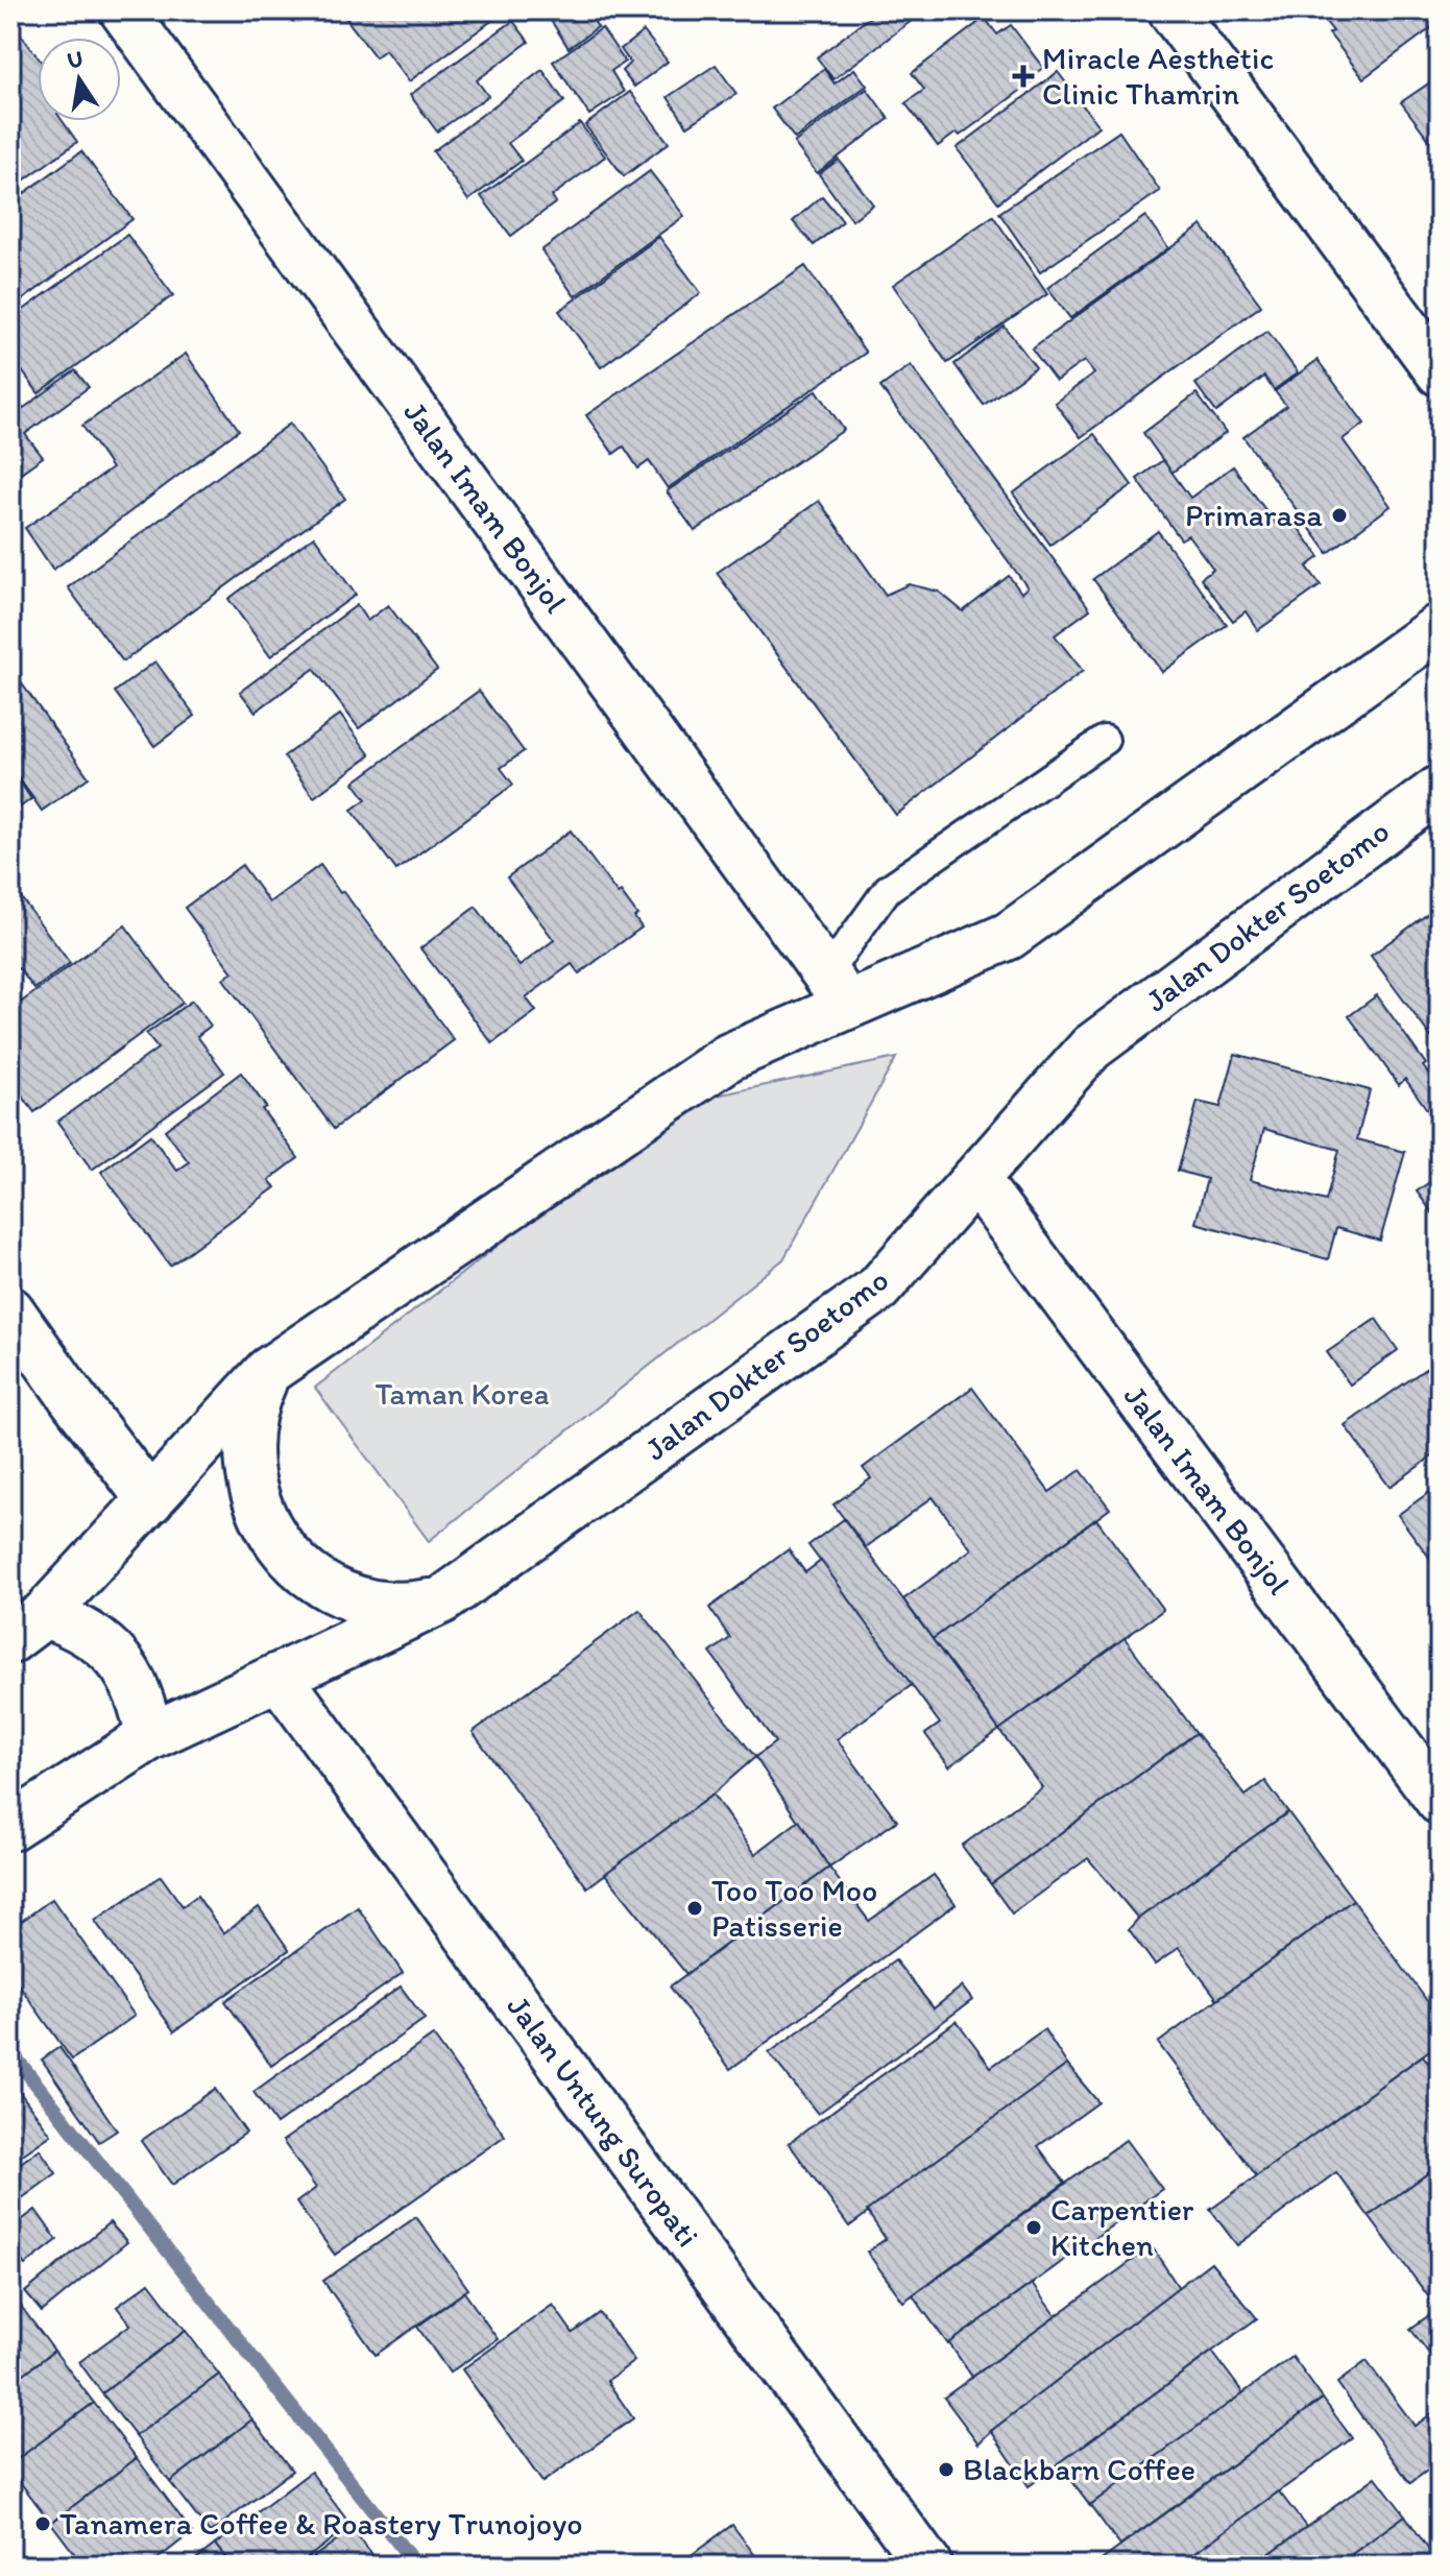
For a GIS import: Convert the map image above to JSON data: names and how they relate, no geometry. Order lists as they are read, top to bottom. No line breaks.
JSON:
{"streets":{"main road":["Jalan Imam Bonjol","Jalan Dokter Soetomo","Jalan Untung Suropati"]},"crossings":[["Jalan Imam Bonjol","Jalan Dokter Soetomo"],["Jalan Dokter Soetomo","Jalan Untung Suropati"]],"parks":["Taman Korea"],"places":{"health":["Miracle Aesthetic Clinic Thamrin"],"other":["Primarasa","Too Too Moo Patisserie","Carpentier Kitchen","Blackbarn Coffee","Tanamera Coffee & Roastery Trunojoyo"]},"north":"top"}
